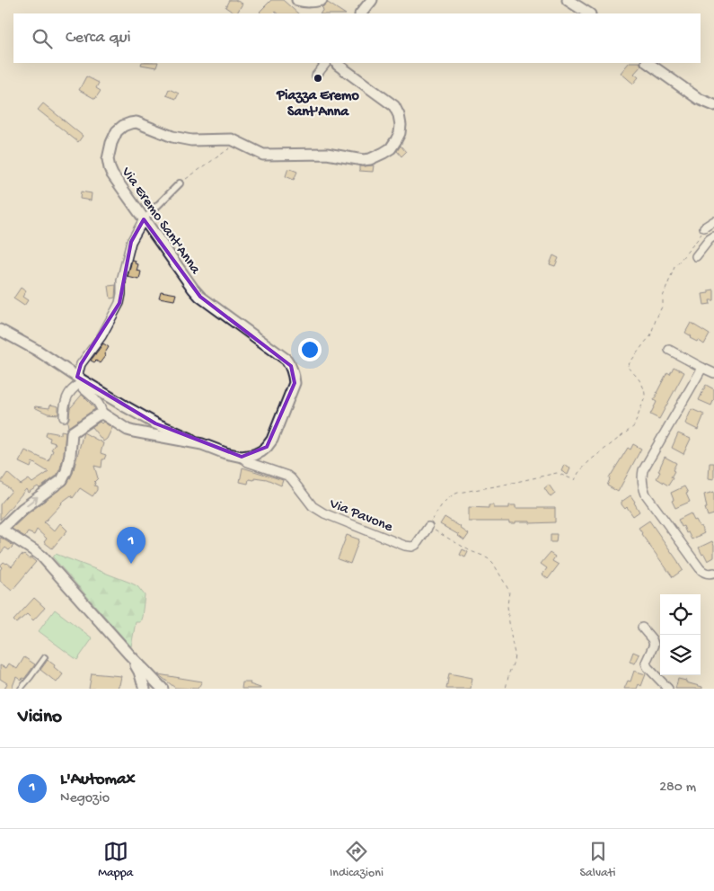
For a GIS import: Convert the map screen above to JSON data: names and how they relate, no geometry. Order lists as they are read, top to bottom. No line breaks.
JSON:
{"streets":{"street":["Via Eremo Sant'Anna","Via Pavone"]},"crossings":[["Via Eremo Sant'Anna","Via Pavone"]],"places":["Piazza Eremo Sant'Anna"],"page":{"search":"Cerca qui","pins":"1","heading":"Vicino","list":[{"mark":"1","name":"L'Automax","note":"Negozio","value":"280 m"}],"nav":["Mappa","Indicazioni","Salvati"]}}
